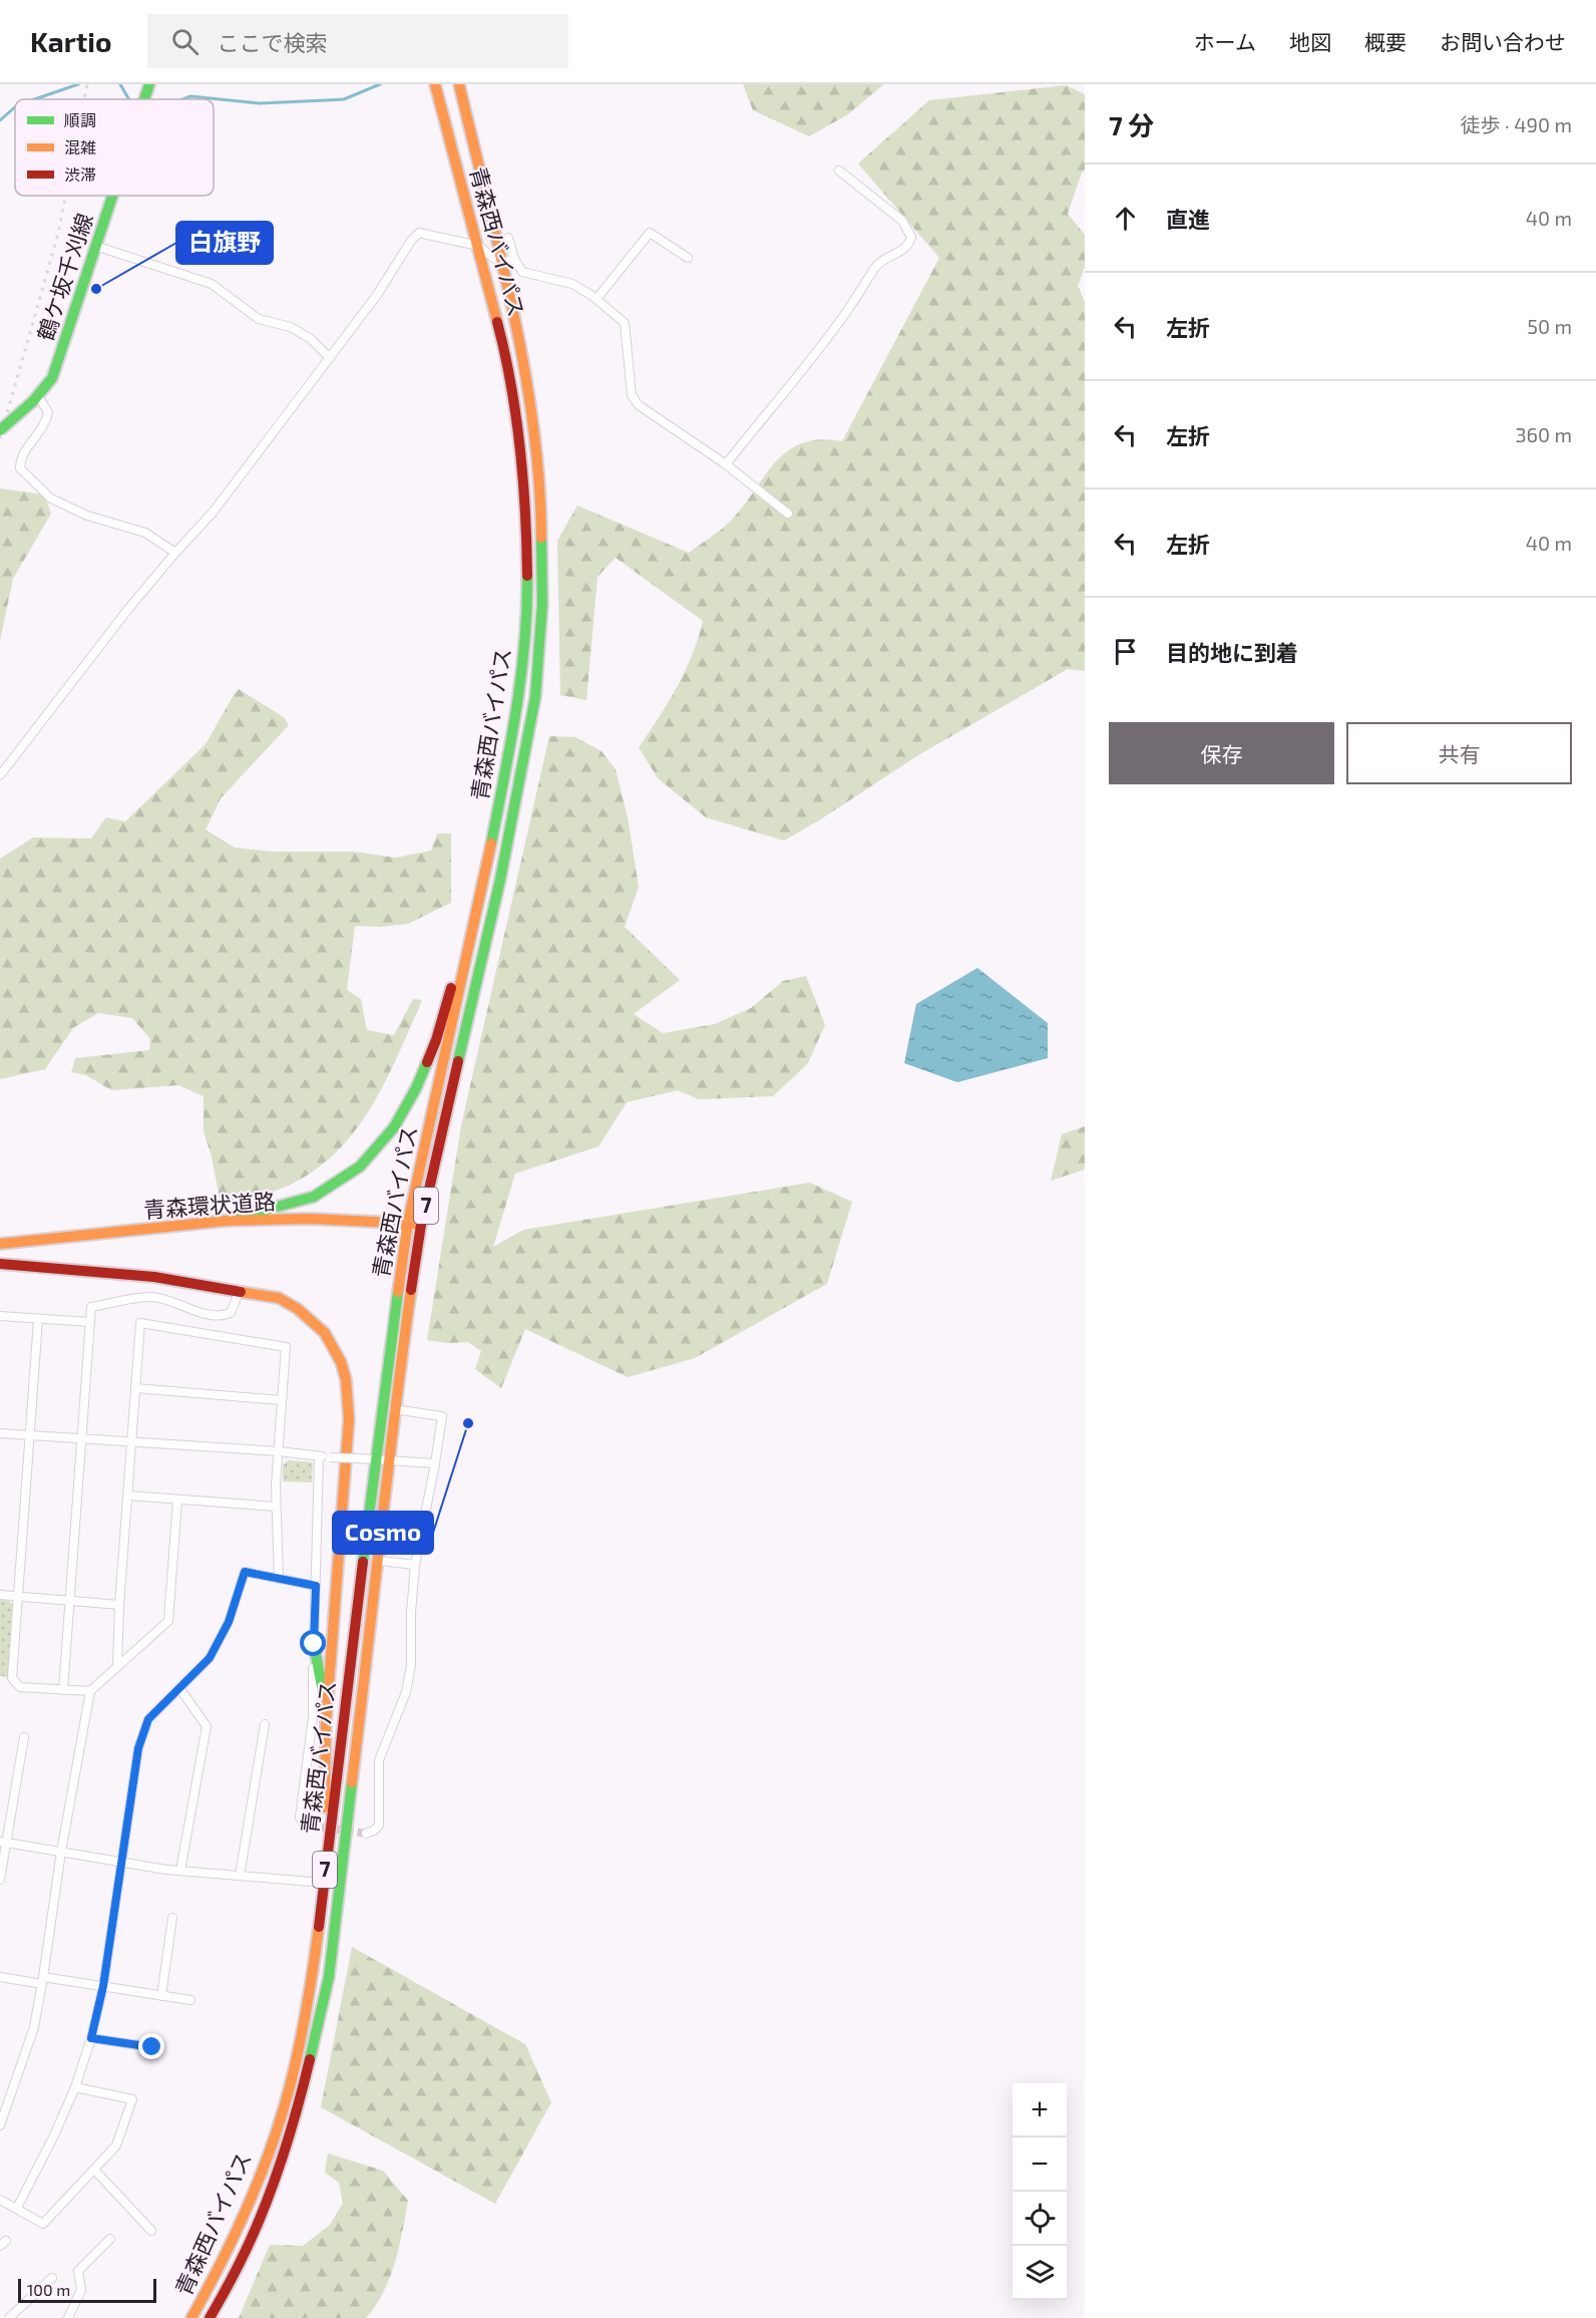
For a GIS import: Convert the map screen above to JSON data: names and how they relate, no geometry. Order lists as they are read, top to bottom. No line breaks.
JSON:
{"streets":{"main road":["青森西バイパス","鶴ケ坂千刈線","青森環状道路","7"]},"crossings":[["青森西バイパス","青森環状道路"]],"places":["白旗野","Cosmo"],"legend":["順調","混雑","渋滞"],"scale_bar":"100 m","page":{"header":"Kartio","search":"ここで検索","nav":["ホーム","地図","概要","お問い合わせ"],"heading":["7 分","徒歩 · 490 m"],"list":[["直進","40 m"],["左折","50 m"],["左折","360 m"],["左折","40 m"],"目的地に到着"],"buttons":["保存","共有"],"map_buttons":["+","−"],"scale":"100 m"}}
